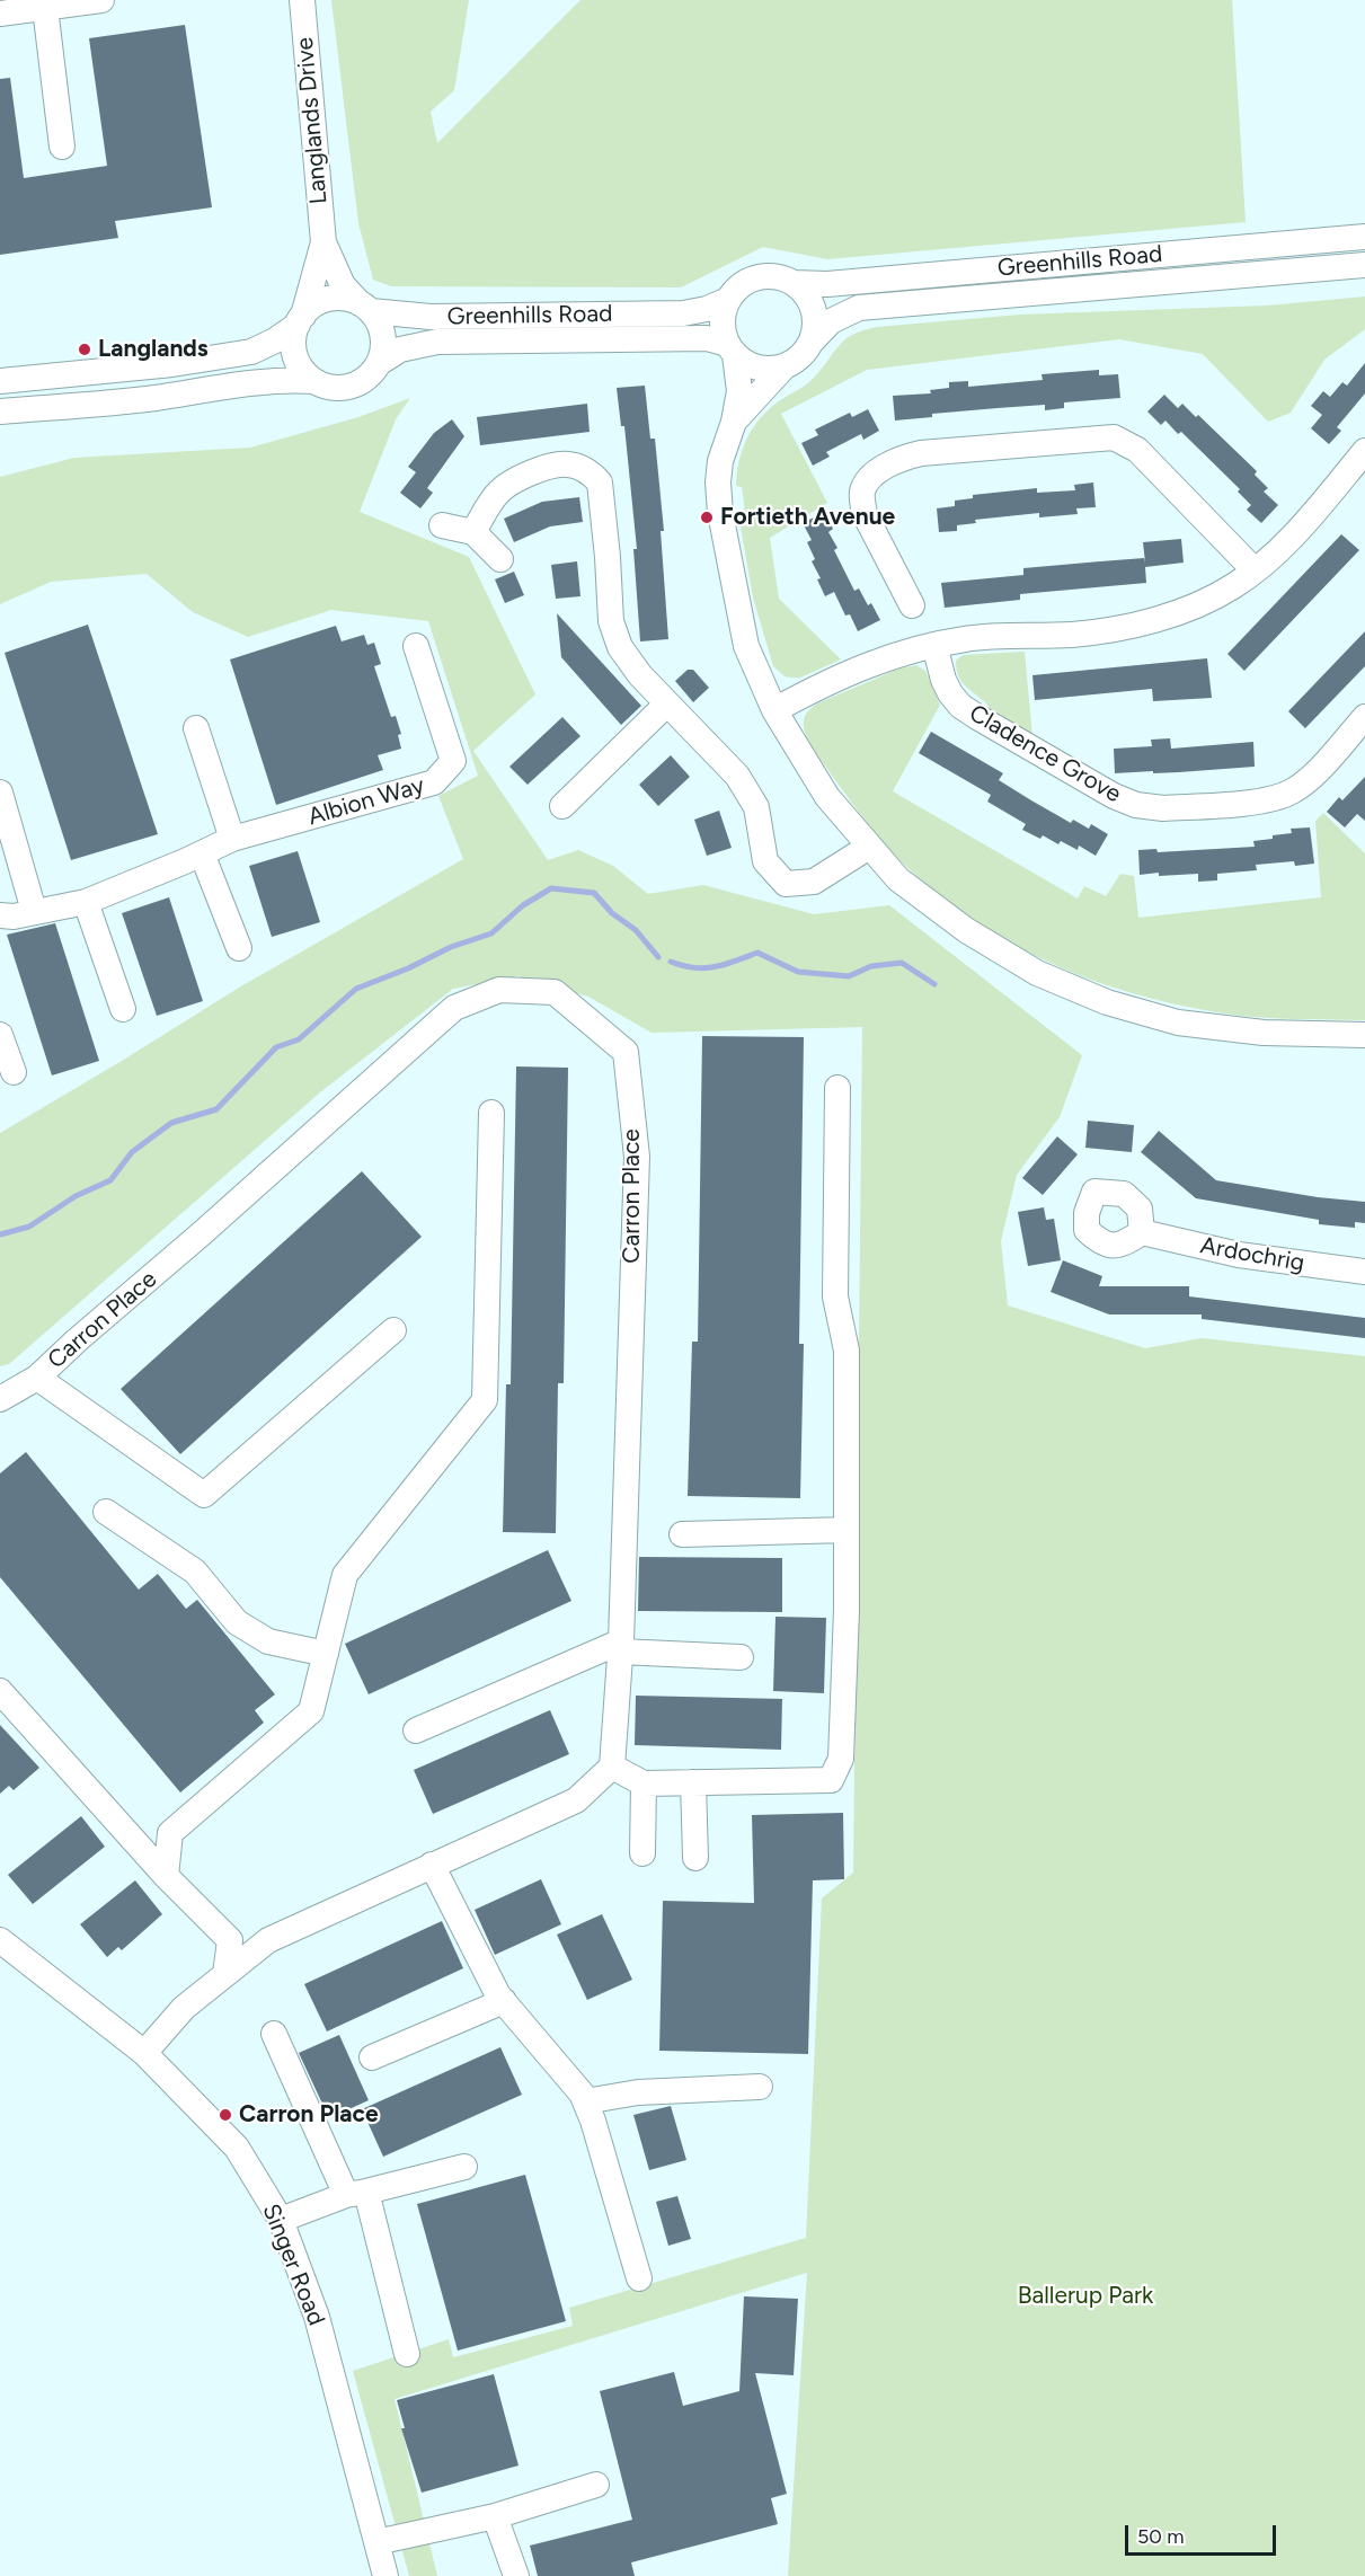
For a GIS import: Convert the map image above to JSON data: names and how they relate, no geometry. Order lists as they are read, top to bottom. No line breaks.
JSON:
{"streets":{"street":["Langlands Drive","Greenhills Road","Cladence Grove","Albion Way","Carron Place","Ardochrig","Singer Road"]},"crossings":[["Langlands Drive","Greenhills Road"]],"parks":["Ballerup Park"],"places":["Langlands","Fortieth Avenue","Carron Place"],"scale_bar":"50 m"}
